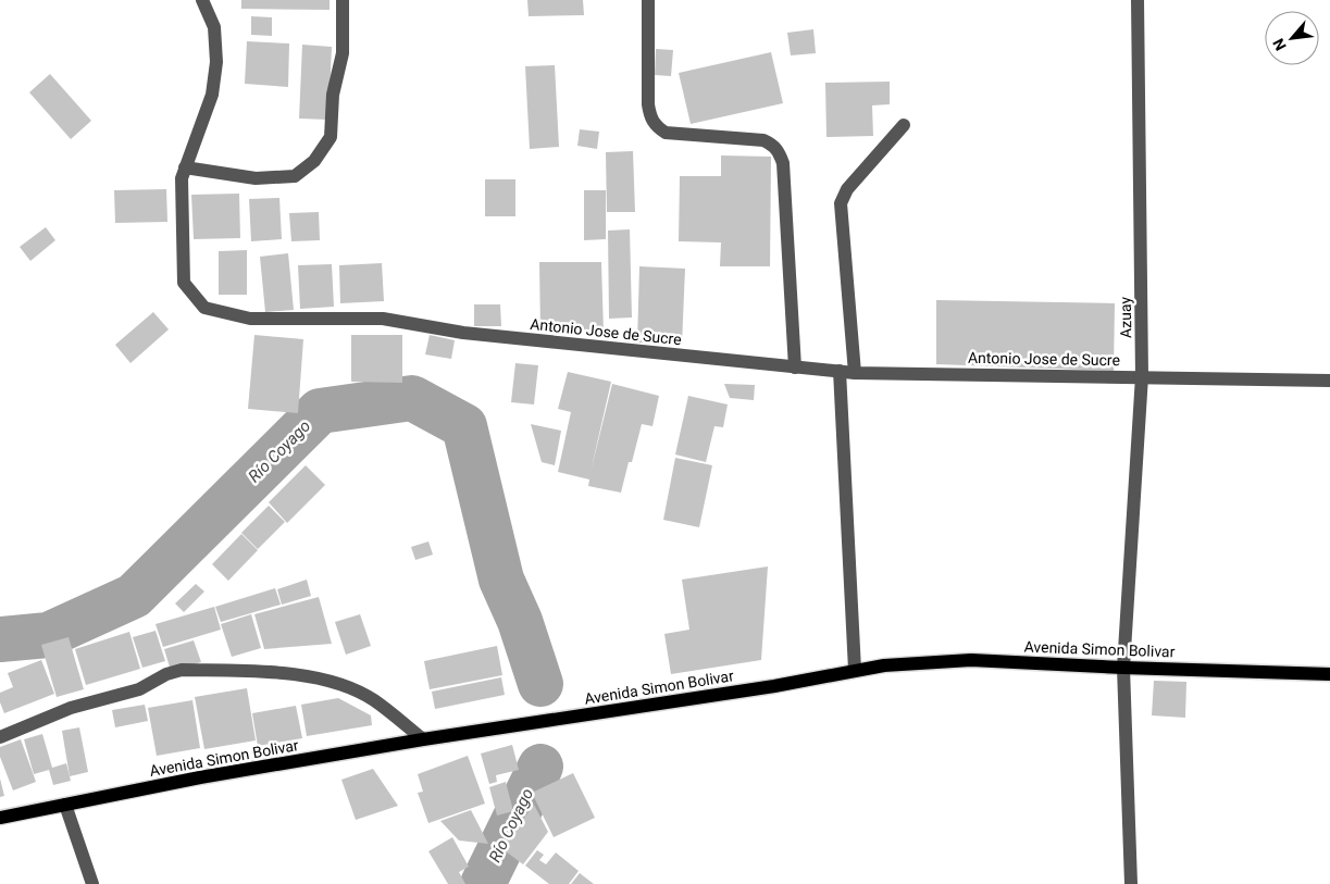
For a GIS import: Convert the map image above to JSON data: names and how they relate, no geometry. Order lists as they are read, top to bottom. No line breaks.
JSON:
{"streets":{"main road":["Avenida Simon Bolivar"],"street":["Azuay","Antonio Jose de Sucre"]},"crossings":[["Azuay","Antonio Jose de Sucre"],["Azuay","Avenida Simon Bolivar"]],"water":["Río Coyago"],"north":"bottom left"}
